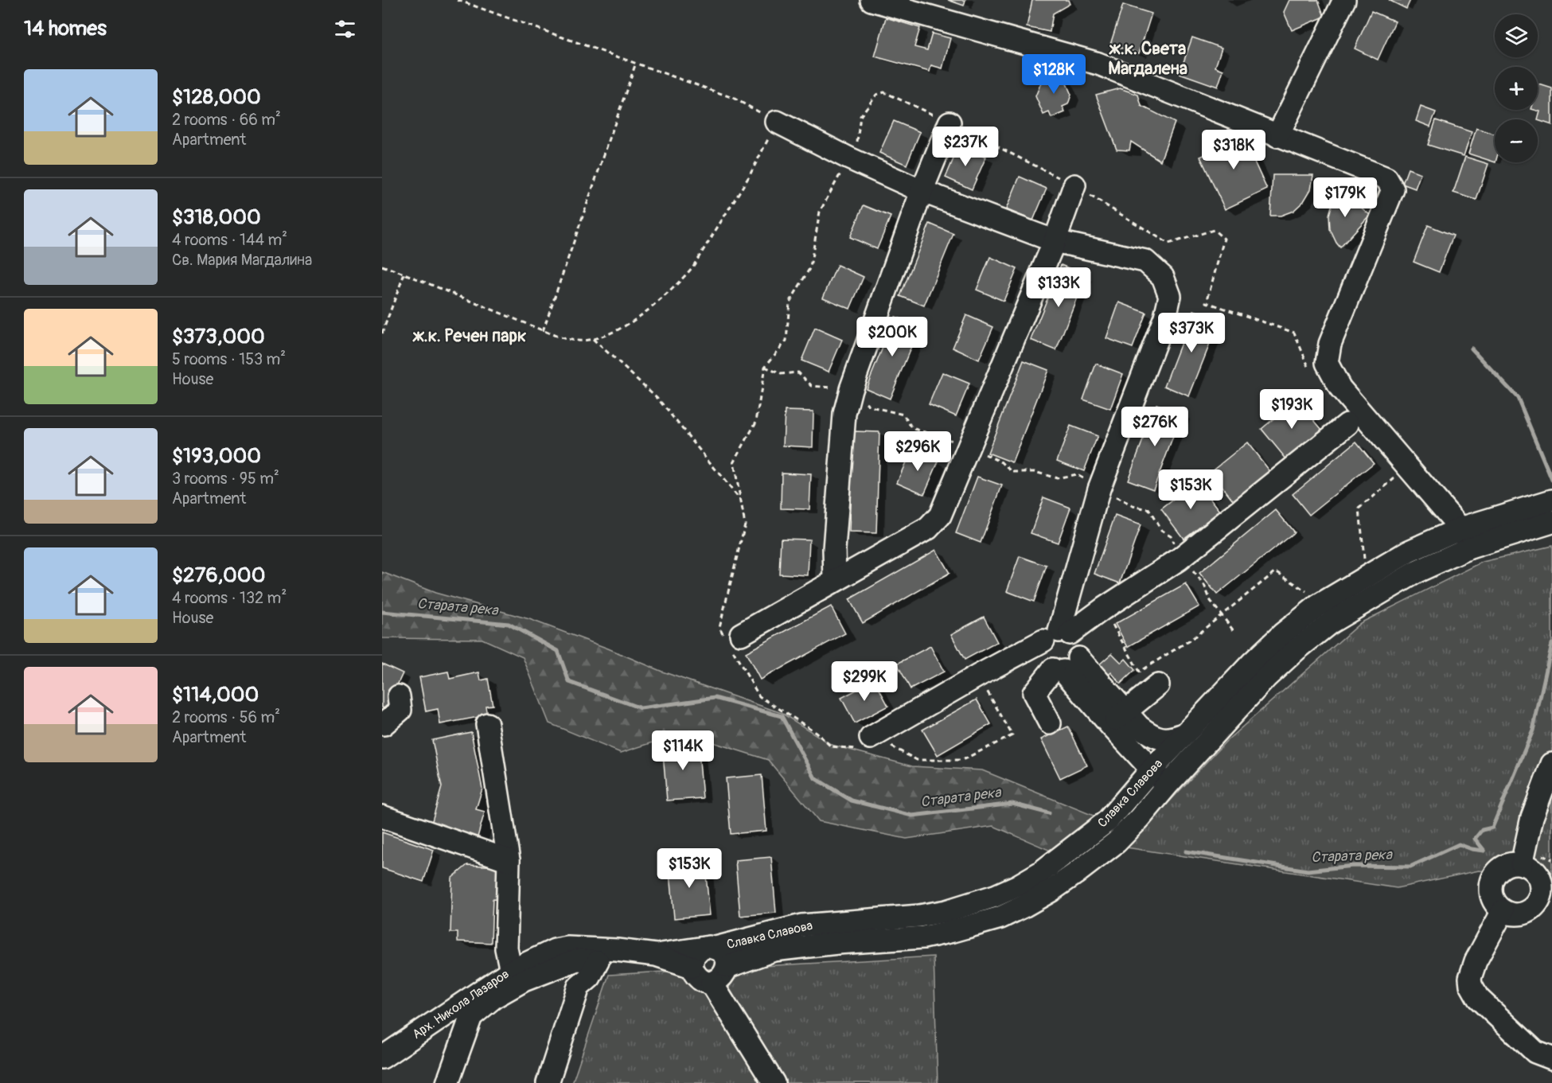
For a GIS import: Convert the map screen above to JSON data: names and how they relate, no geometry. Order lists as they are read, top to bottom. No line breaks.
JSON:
{"streets":{"street":["Славка Славова","Арх. Никола Лазаров"]},"crossings":[["Славка Славова","Арх. Никола Лазаров"]],"districts":["ж.к. Света Магдалена","ж.к. Речен парк"],"water":["Старата река"],"page":{"heading":"14 homes","map_buttons":["+","−"],"price":["$128K","$237K","$318K","$179K","$133K","$373K","$200K","$193K","$276K","$296K","$153K","$299K","$114K","$153K"],"list":[{"name":"$128,000","note":"2 rooms · 66 m² · Apartment"},{"name":"$318,000","note":"4 rooms · 144 m² · Св. Мария Магдалина"},{"name":"$373,000","note":"5 rooms · 153 m² · House"},{"name":"$193,000","note":"3 rooms · 95 m² · Apartment"},{"name":"$276,000","note":"4 rooms · 132 m² · House"},{"name":"$114,000","note":"2 rooms · 56 m² · Apartment"}]}}
